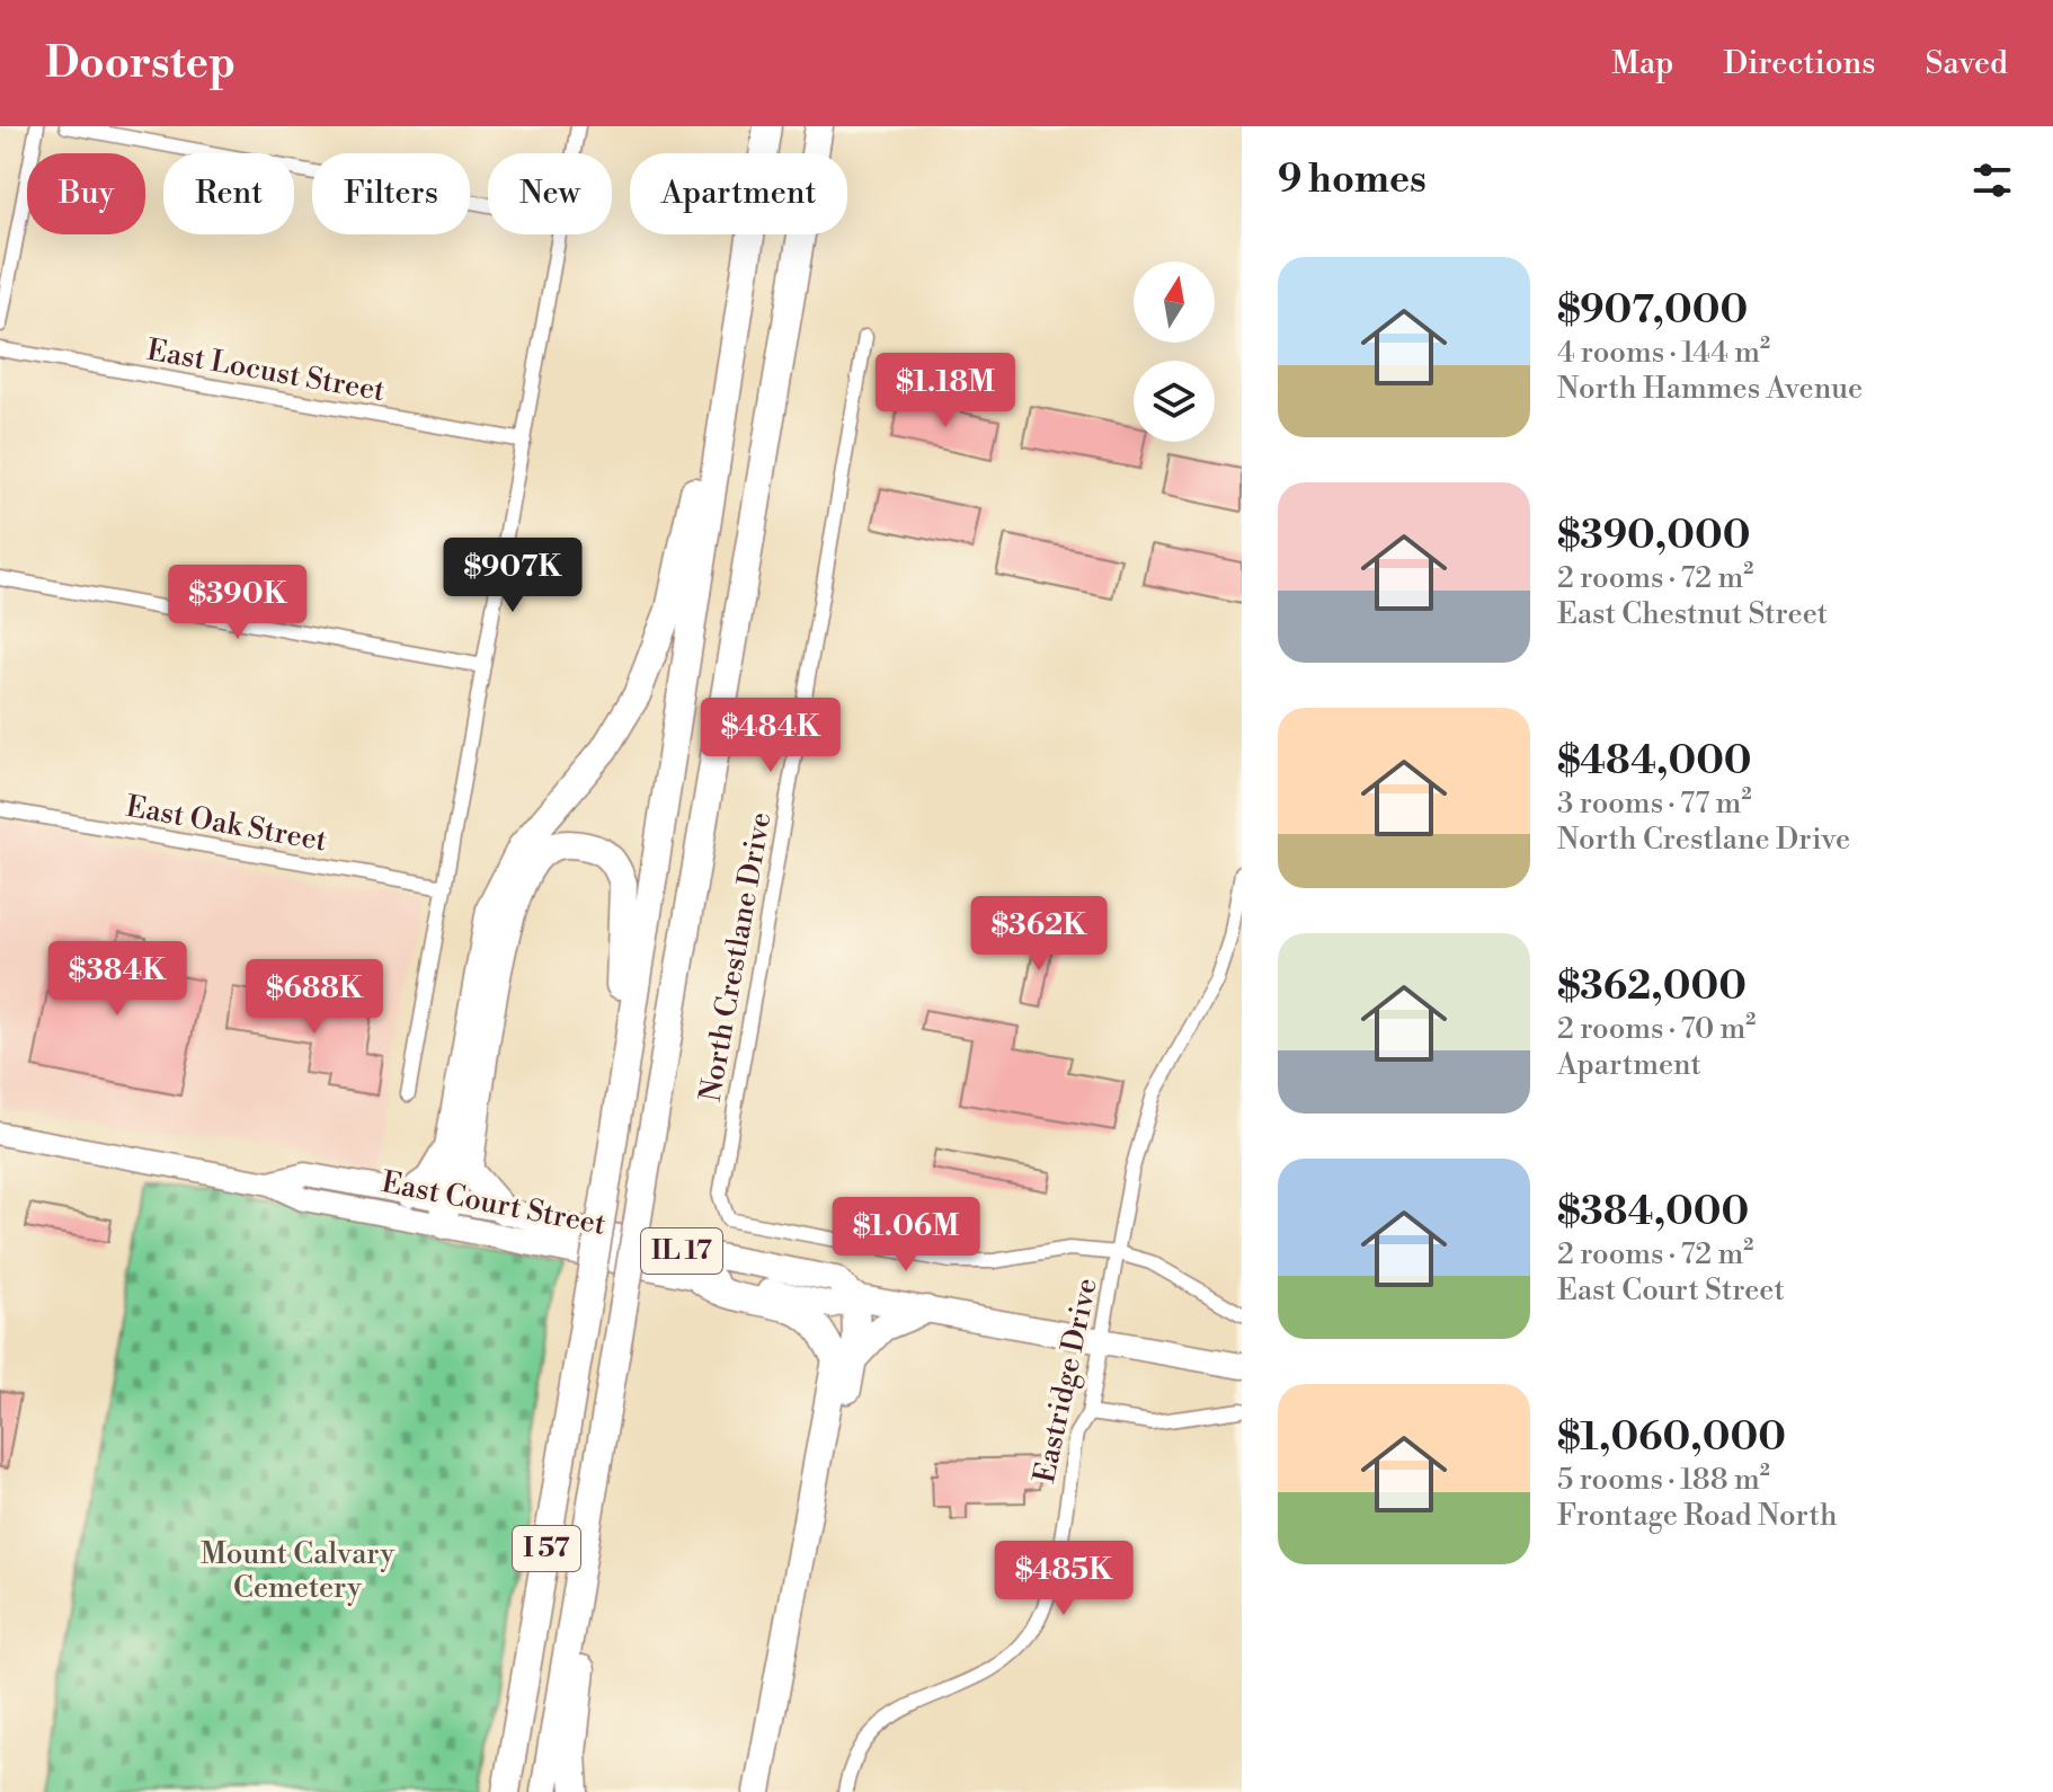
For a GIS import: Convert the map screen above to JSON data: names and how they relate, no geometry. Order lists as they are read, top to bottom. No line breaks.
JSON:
{"streets":{"highway":["East Court Street","IL 17","I 57"],"street":["East Locust Street","East Oak Street","North Crestlane Drive","Eastridge Drive"]},"crossings":[["North Crestlane Drive","Eastridge Drive"],["East Court Street","IL 17"],["East Court Street","Eastridge Drive"]],"parks":["Mount Calvary Cemetery"],"north":"top","page":{"header":"Doorstep","nav":["Map","Directions","Saved"],"heading":"9 homes","chip":["Buy","Rent","Filters","New","Apartment"],"list":[{"name":"$907,000","note":"4 rooms · 144 m² · North Hammes Avenue"},{"name":"$390,000","note":"2 rooms · 72 m² · East Chestnut Street"},{"name":"$484,000","note":"3 rooms · 77 m² · North Crestlane Drive"},{"name":"$362,000","note":"2 rooms · 70 m² · Apartment"},{"name":"$384,000","note":"2 rooms · 72 m² · East Court Street"},{"name":"$1,060,000","note":"5 rooms · 188 m² · Frontage Road North"}],"price":["$1.18M","$907K","$390K","$484K","$362K","$384K","$688K","$1.06M","$485K"]}}
